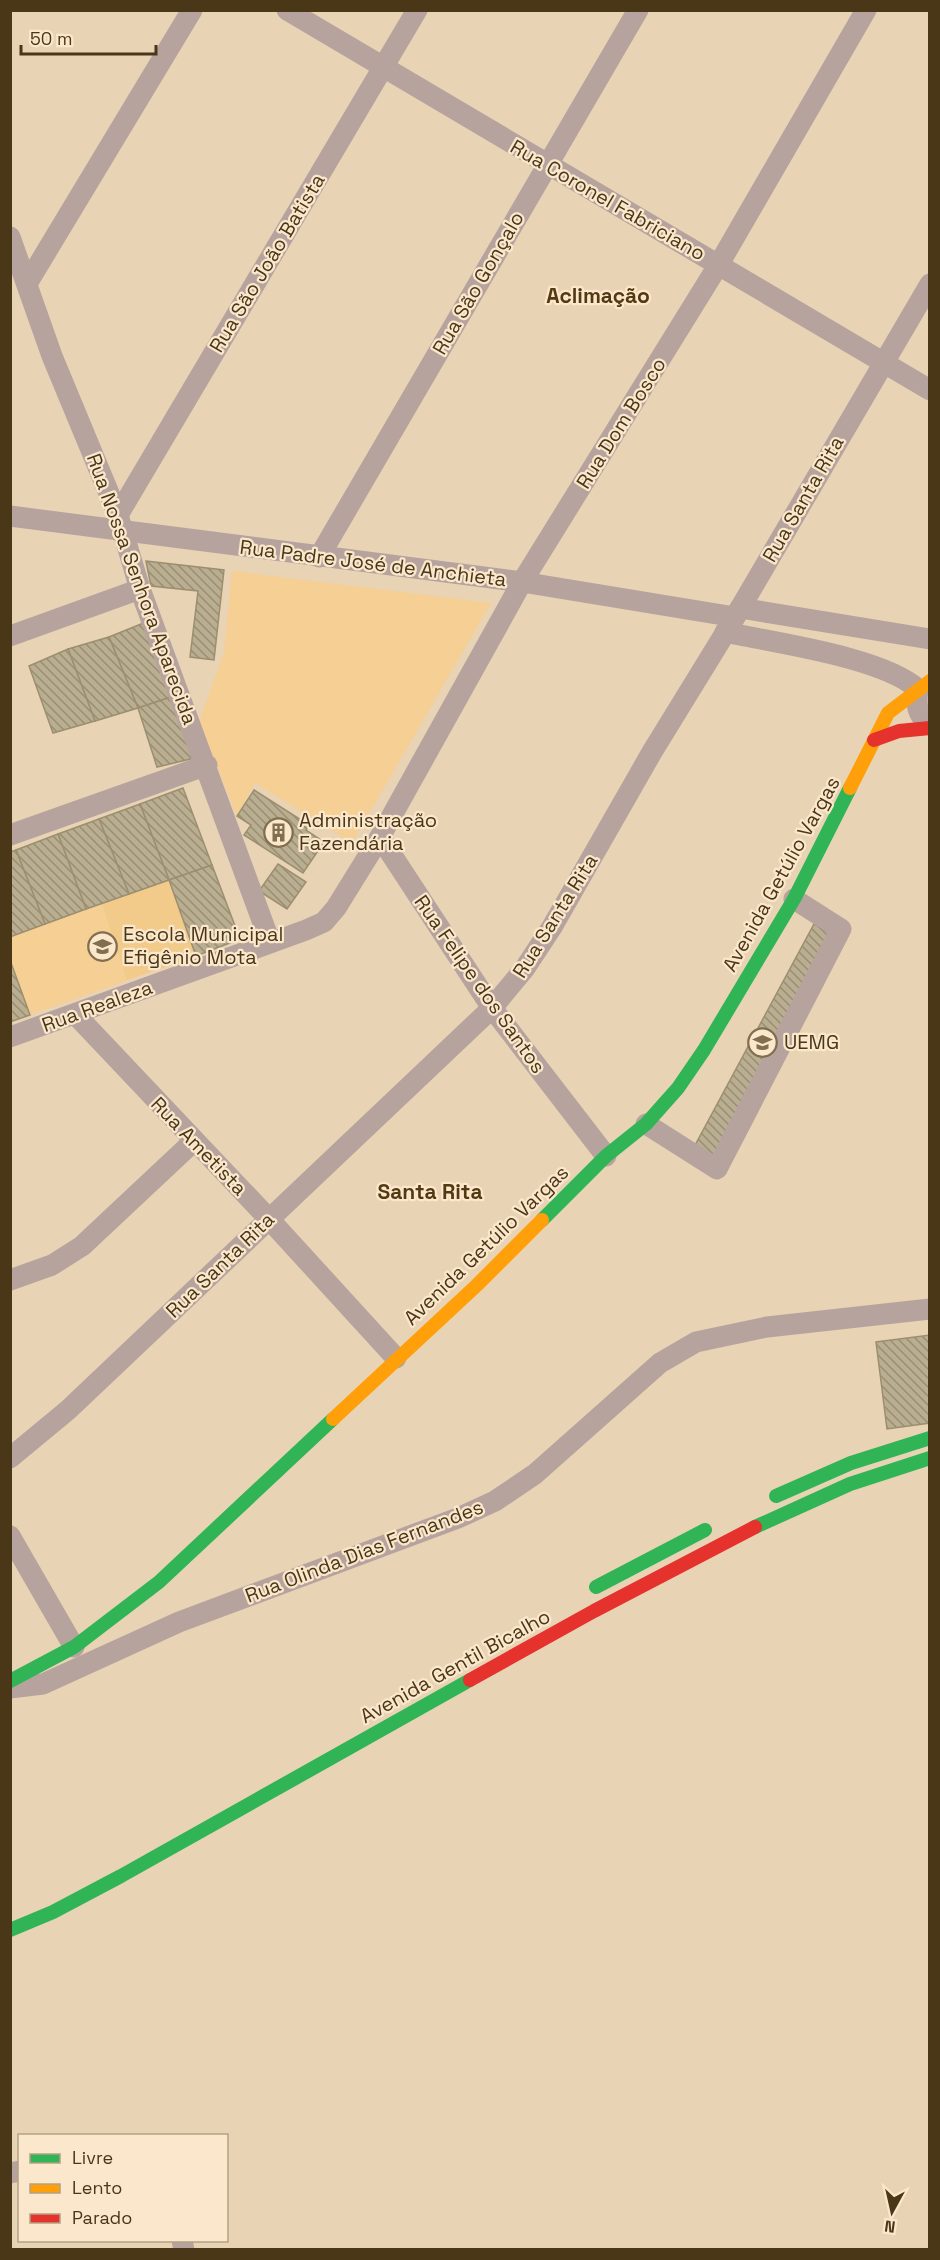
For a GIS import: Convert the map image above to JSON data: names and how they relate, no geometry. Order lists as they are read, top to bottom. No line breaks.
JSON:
{"streets":{"street":["Rua Coronel Fabriciano","Rua São João Batista","Rua São Gonçalo","Rua Dom Bosco","Rua Santa Rita","Rua Padre José de Anchieta","Rua Nossa Senhora Aparecida","Avenida Getúlio Vargas","Rua Felipe dos Santos","Rua Realeza","Rua Ametista","Rua Olinda Dias Fernandes","Avenida Gentil Bicalho"]},"crossings":[["Rua Coronel Fabriciano","Rua São João Batista"],["Rua Coronel Fabriciano","Rua São Gonçalo"],["Rua Coronel Fabriciano","Rua Dom Bosco"],["Rua Coronel Fabriciano","Rua Santa Rita"],["Rua São João Batista","Rua Padre José de Anchieta"],["Rua São João Batista","Rua Nossa Senhora Aparecida"],["Rua São Gonçalo","Rua Padre José de Anchieta"],["Rua Dom Bosco","Rua Padre José de Anchieta"],["Rua Dom Bosco","Rua Felipe dos Santos"],["Rua Dom Bosco","Rua Realeza"],["Rua Santa Rita","Rua Padre José de Anchieta"],["Rua Santa Rita","Rua Felipe dos Santos"],["Rua Santa Rita","Rua Ametista"],["Rua Padre José de Anchieta","Rua Nossa Senhora Aparecida"],["Rua Padre José de Anchieta","Avenida Getúlio Vargas"],["Rua Nossa Senhora Aparecida","Rua Realeza"],["Avenida Getúlio Vargas","Rua Felipe dos Santos"],["Avenida Getúlio Vargas","Rua Ametista"],["Avenida Getúlio Vargas","Rua Olinda Dias Fernandes"],["Rua Felipe dos Santos","Rua Realeza"],["Rua Realeza","Rua Ametista"]],"districts":["Aclimação","Santa Rita"],"places":{"building":["Administração Fazendária"],"school or university":["Escola Municipal Efigênio Mota","UEMG"]},"legend":["Livre","Lento","Parado"],"scale_bar":"50 m","north":"bottom"}
